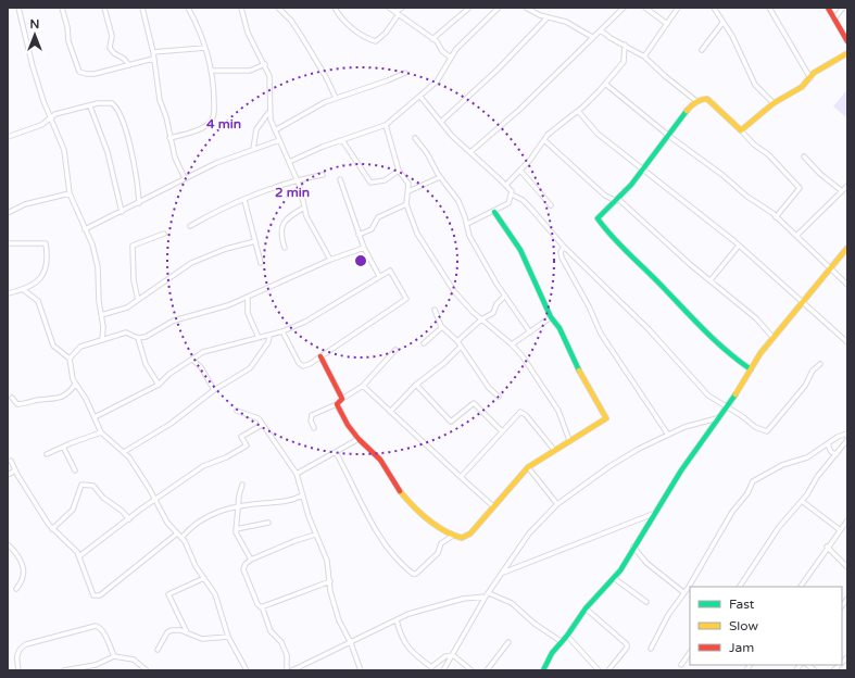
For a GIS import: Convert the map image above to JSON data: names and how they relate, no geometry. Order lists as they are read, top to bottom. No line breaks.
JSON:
{"legend":["Fast","Slow","Jam"],"north":"top","rings":["4 min","2 min"]}
